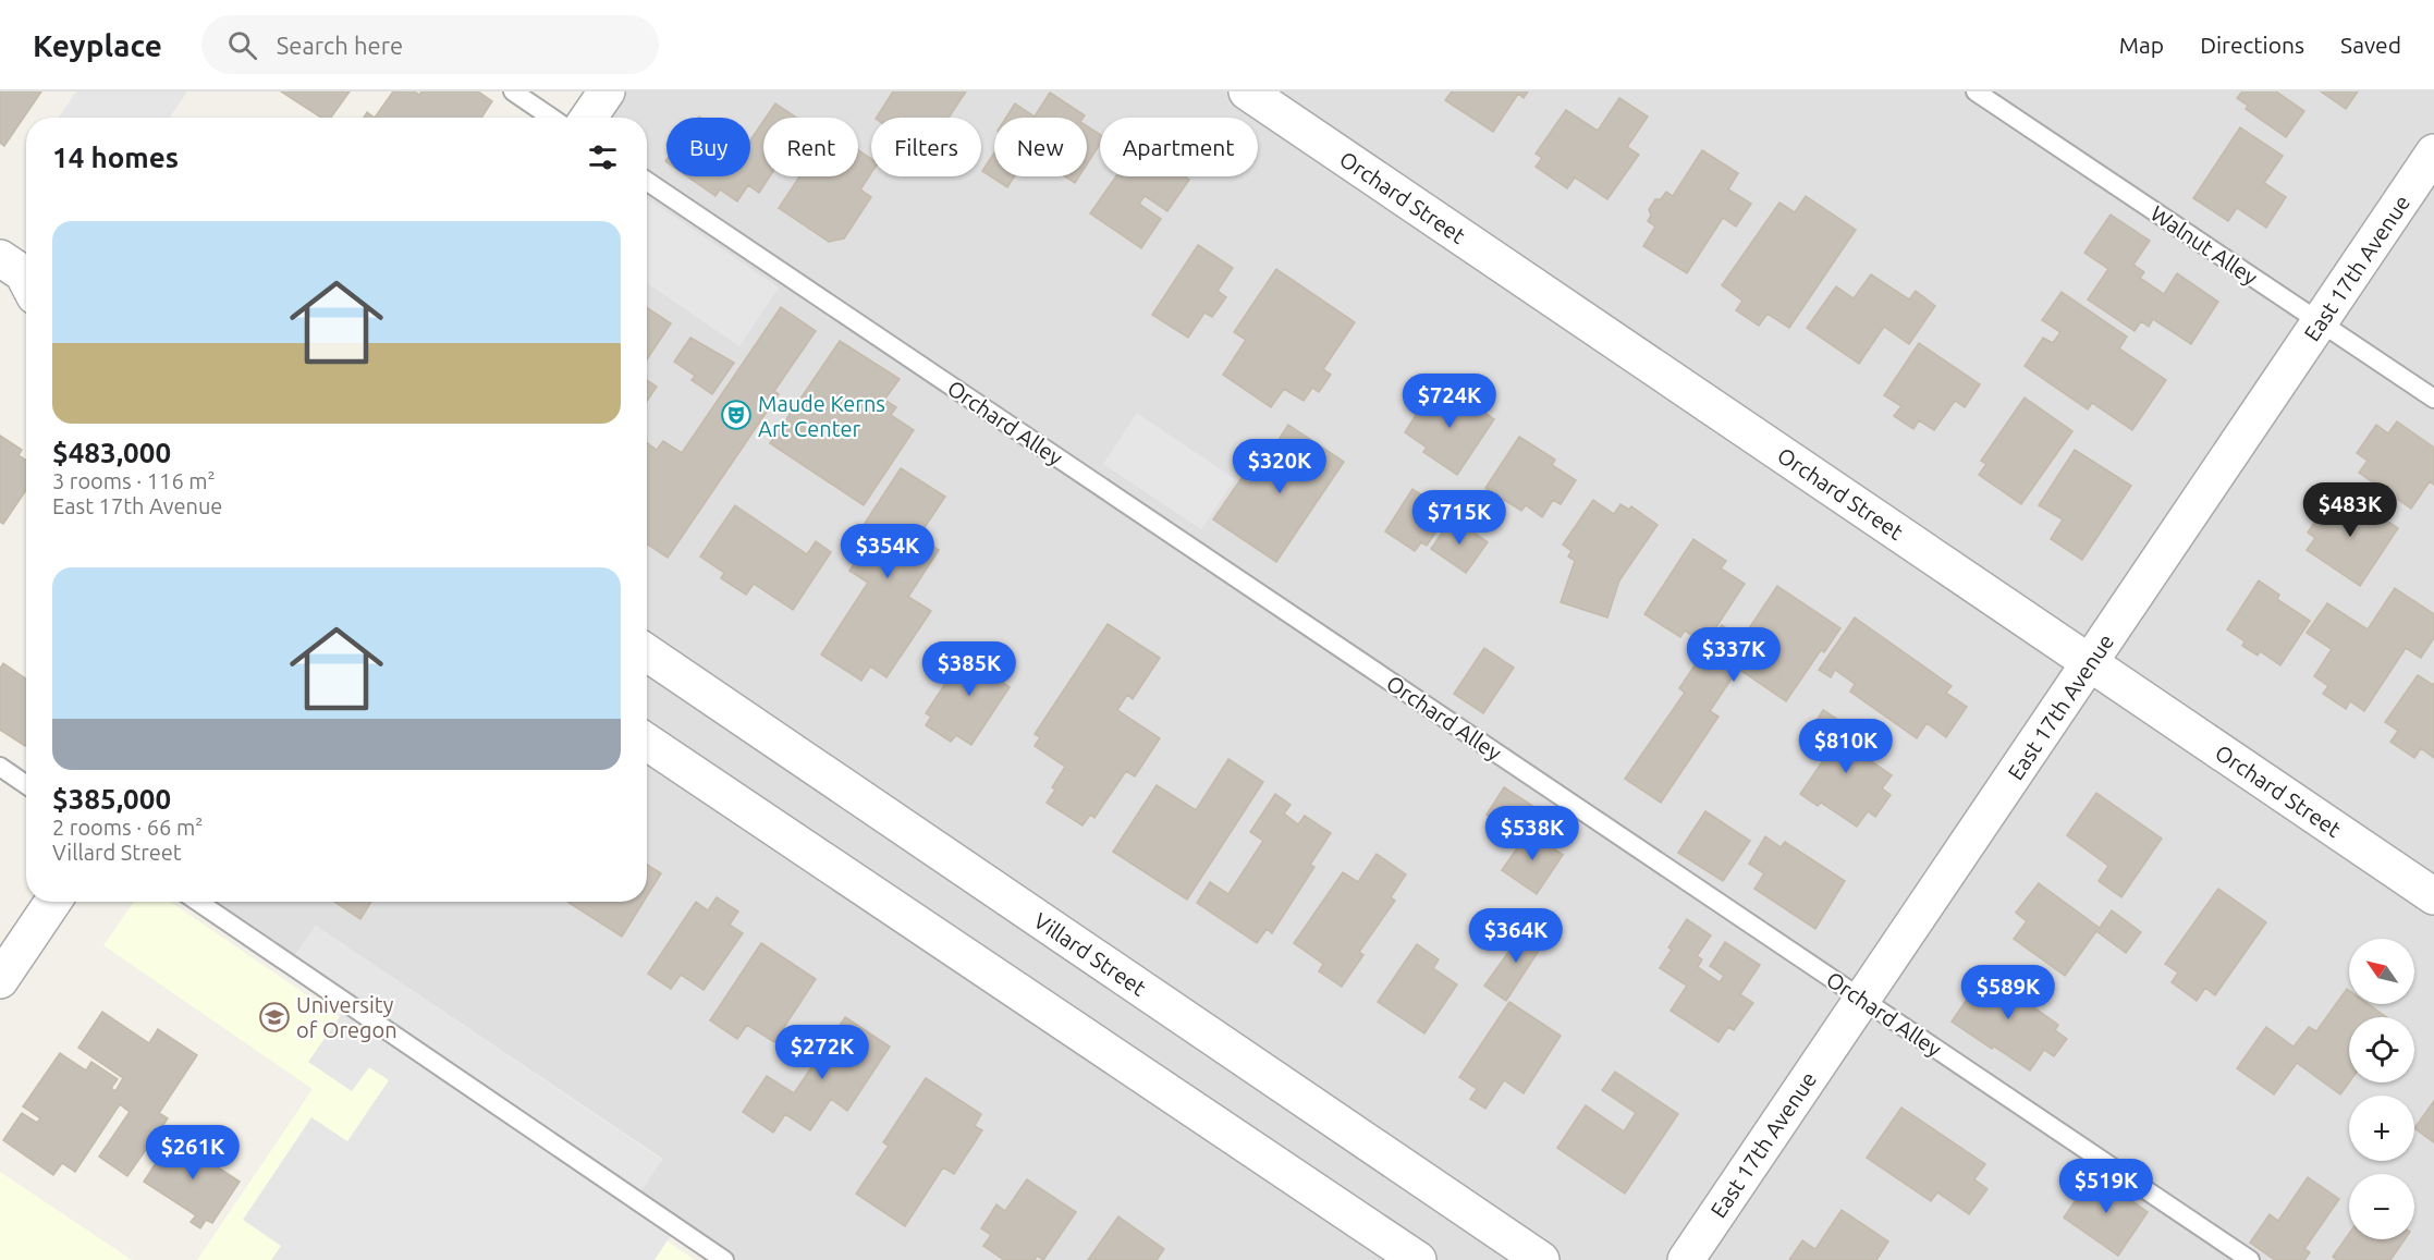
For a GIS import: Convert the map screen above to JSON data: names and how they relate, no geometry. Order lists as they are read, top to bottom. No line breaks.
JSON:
{"streets":{"street":["Orchard Street","East 17th Avenue","Villard Street"],"lane":["Walnut Alley","Orchard Alley"]},"crossings":[["Orchard Street","East 17th Avenue"],["Walnut Alley","East 17th Avenue"],["East 17th Avenue","Orchard Alley"]],"places":{"theatre":["Maude Kerns Art Center"],"school or university":["University of Oregon"]},"north":"top left","page":{"header":"Keyplace","search":"Search here","nav":["Map","Directions","Saved"],"chip":["Buy","Rent","Filters","New","Apartment"],"heading":"14 homes","list":[{"name":"$483,000","note":"3 rooms · 116 m² · East 17th Avenue"},{"name":"$385,000","note":"2 rooms · 66 m² · Villard Street"}],"price":["$724K","$320K","$483K","$715K","$354K","$337K","$385K","$810K","$538K","$364K","$589K","$272K","$261K","$519K"],"map_buttons":["+","−"]}}
